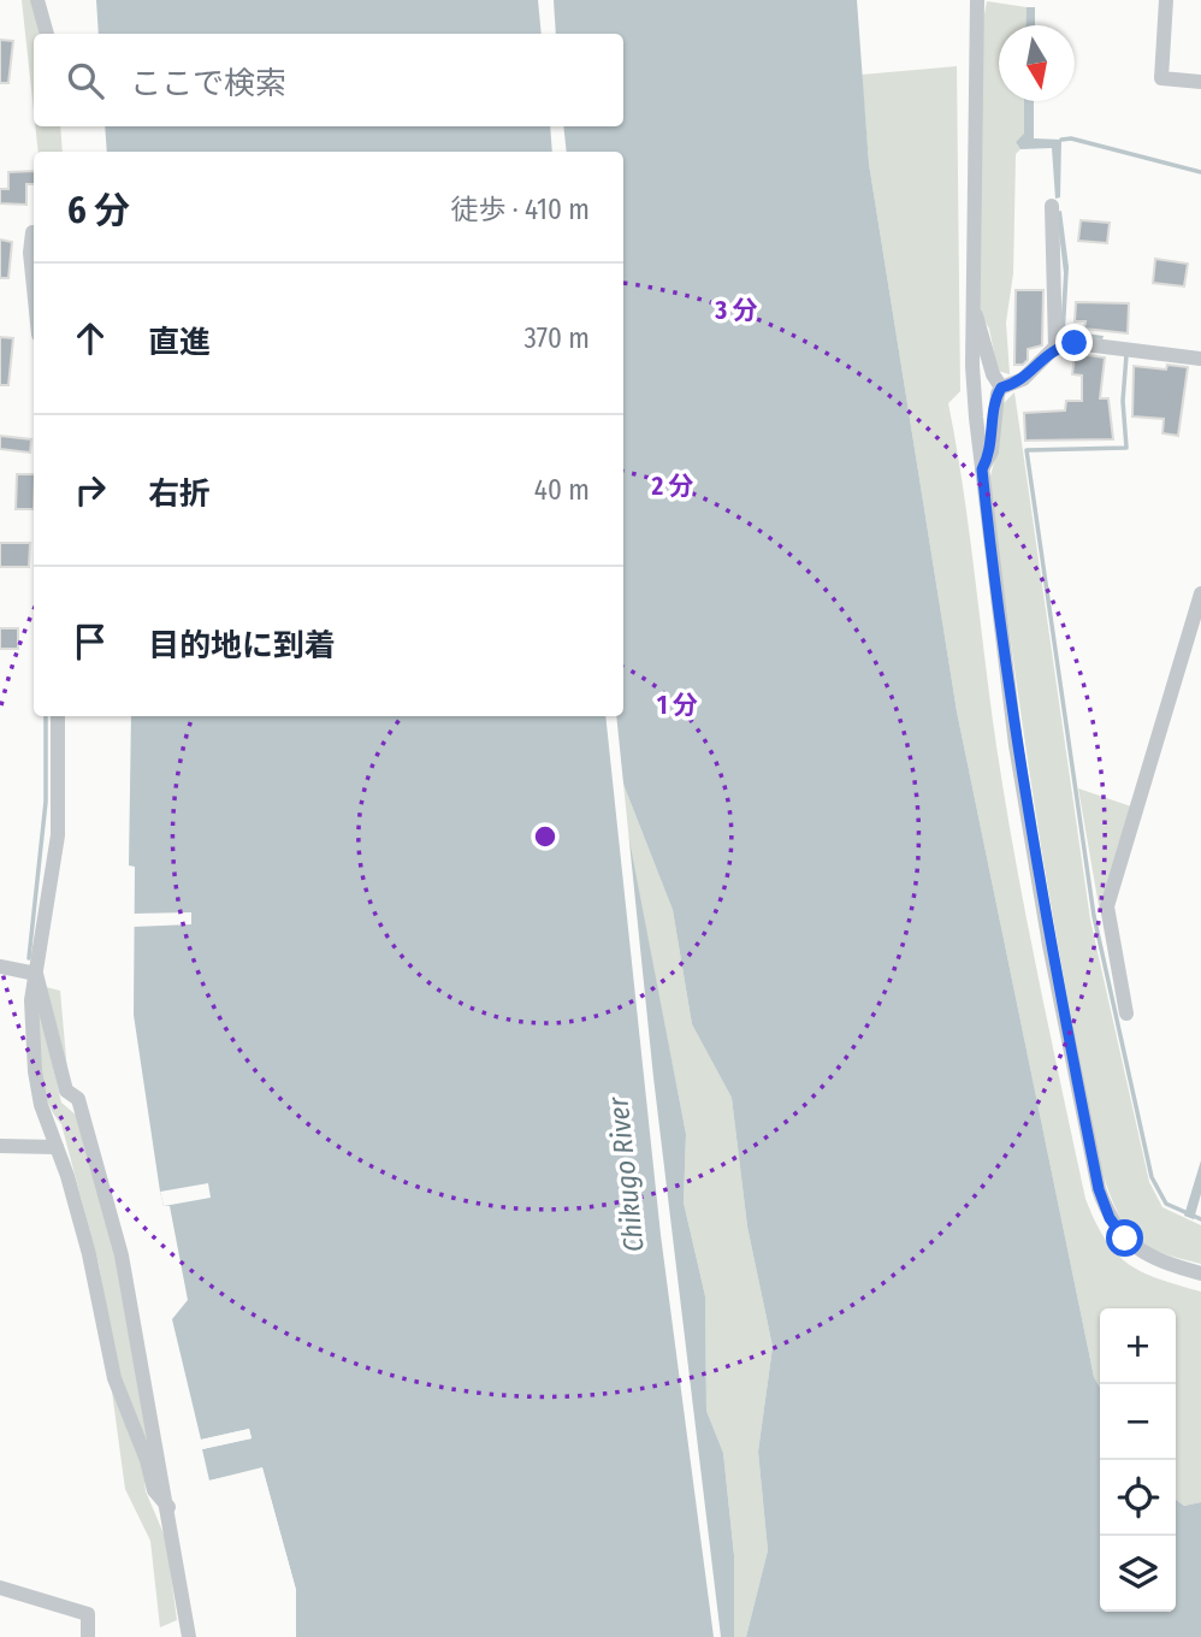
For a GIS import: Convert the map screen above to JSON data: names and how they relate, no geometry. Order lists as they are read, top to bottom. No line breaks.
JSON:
{"water":["Chikugo River"],"north":"bottom","page":{"search":"ここで検索","heading":["6 分","徒歩 · 410 m"],"list":[["直進","370 m"],["右折","40 m"],"目的地に到着"],"map_buttons":["+","−"]},"rings":["3 分","2 分","1 分"]}
